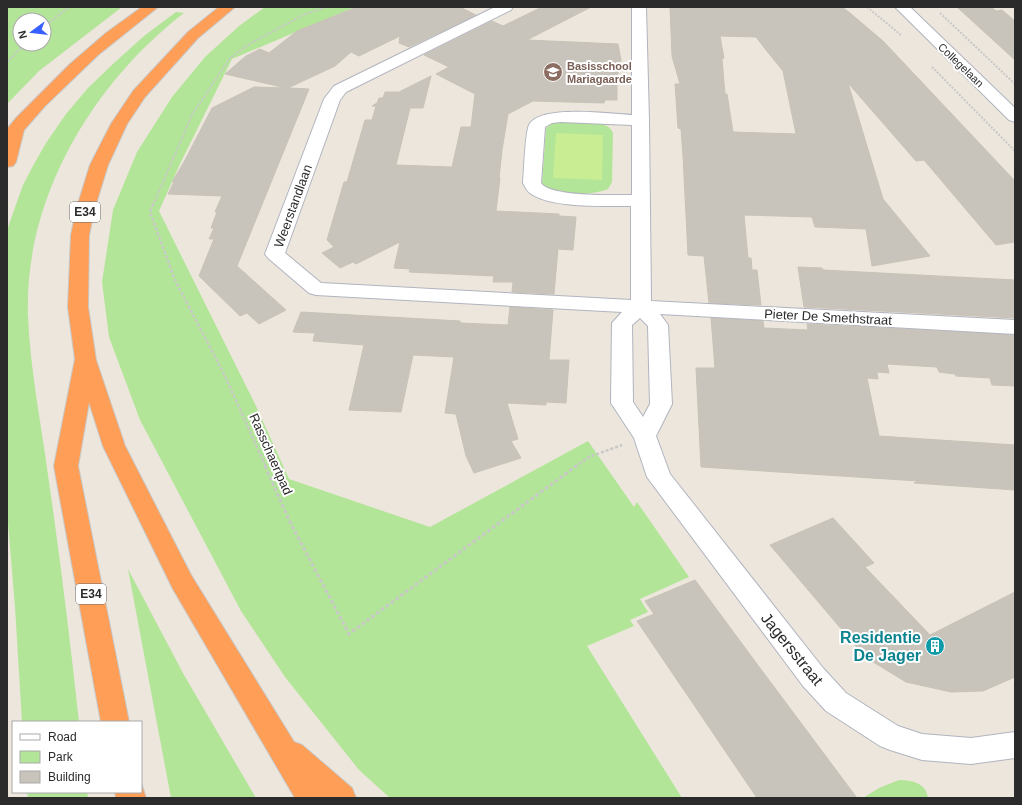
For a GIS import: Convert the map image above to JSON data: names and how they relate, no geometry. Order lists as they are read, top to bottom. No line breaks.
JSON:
{"streets":{"highway":["E34"],"street":["Collegelaan","Weerstandlaan","Pieter De Smethstraat","Jagersstraat"],"path":["Rasschaertpad"]},"crossings":[["Weerstandlaan","Pieter De Smethstraat"],["Weerstandlaan","Jagersstraat"],["Pieter De Smethstraat","Jagersstraat"],["Rasschaertpad","Jagersstraat"]],"places":{"school or university":["Basisschool Mariagaarde"],"building":["Residentie De Jager"]},"legend":["Road","Park","Building"],"north":"left"}
